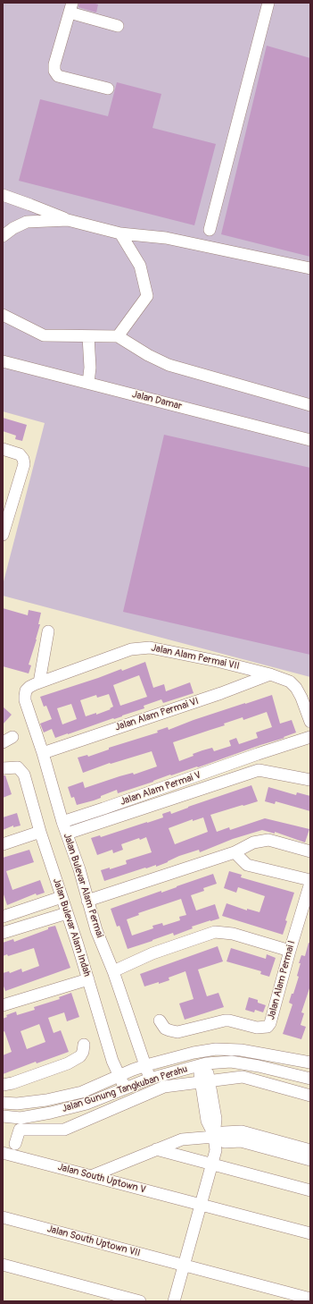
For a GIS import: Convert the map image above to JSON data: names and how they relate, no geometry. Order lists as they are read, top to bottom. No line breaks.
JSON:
{"streets":{"street":["Jalan Damar","Jalan Alam Permai VII","Jalan Alam Permai VI","Jalan Alam Permai V","Jalan Bulevar Alam Permai","Jalan Bulevar Alam Indah","Jalan Alam Permai I","Jalan Gunung Tangkuban Perahu","Jalan South Uptown V","Jalan South Uptown VII"]},"crossings":[["Jalan Alam Permai VII","Jalan Alam Permai VI"],["Jalan Alam Permai VII","Jalan Bulevar Alam Permai"],["Jalan Alam Permai VI","Jalan Bulevar Alam Permai"],["Jalan Alam Permai V","Jalan Bulevar Alam Permai"],["Jalan Bulevar Alam Permai","Jalan Gunung Tangkuban Perahu"],["Jalan Bulevar Alam Indah","Jalan Gunung Tangkuban Perahu"]]}
